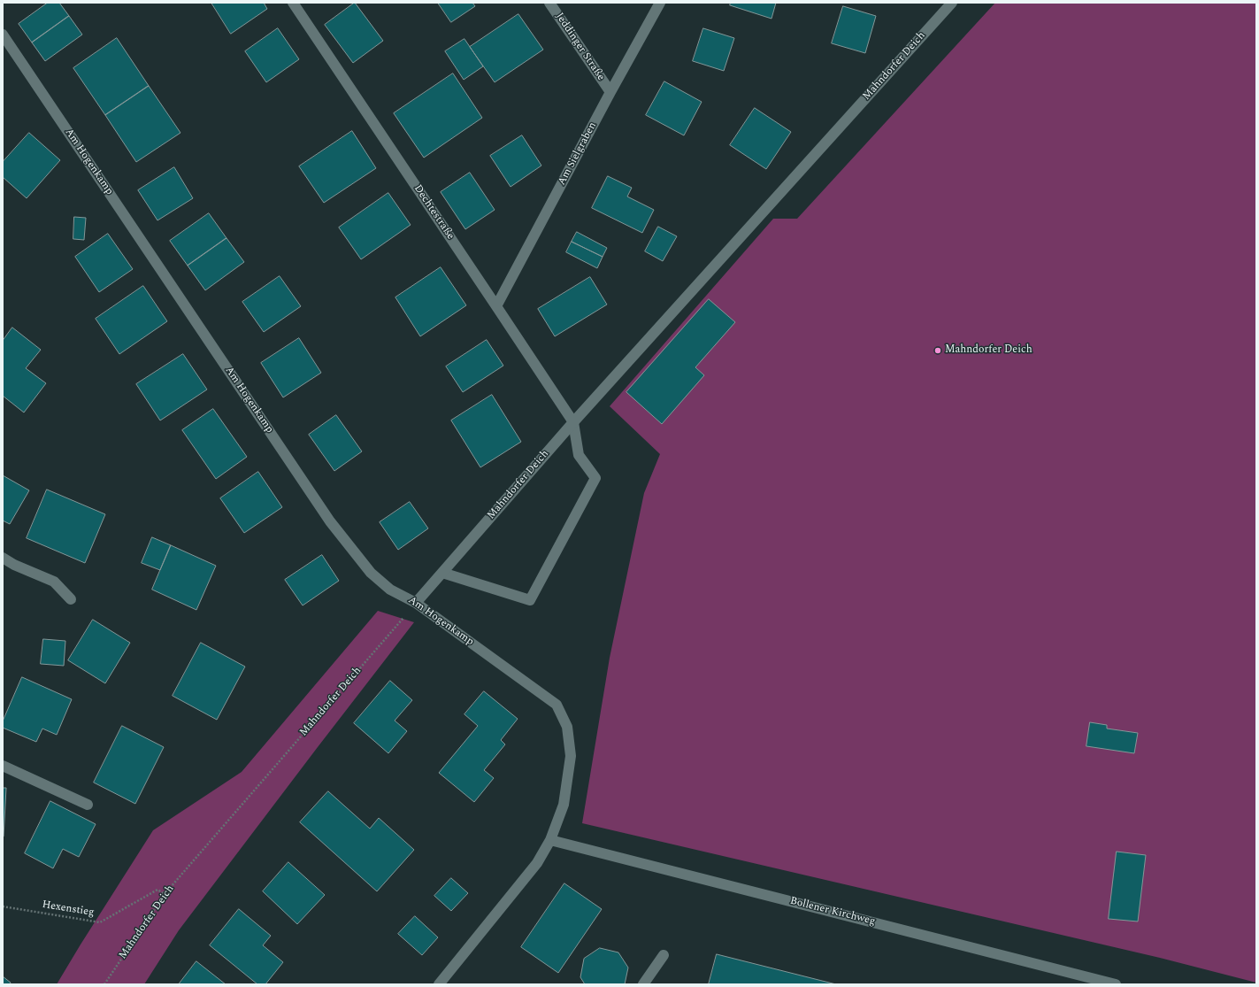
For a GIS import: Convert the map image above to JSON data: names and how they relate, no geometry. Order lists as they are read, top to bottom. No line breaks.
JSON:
{"streets":{"street":["Jeddinger Straße","Mahndorfer Deich","Am Sielgraben","Am Hogenkamp","Dechtestraße","Bollener Kirchweg"],"path":["Hexenstieg"]},"crossings":[["Jeddinger Straße","Am Sielgraben"],["Mahndorfer Deich","Am Hogenkamp"],["Mahndorfer Deich","Dechtestraße"],["Mahndorfer Deich","Hexenstieg"],["Am Sielgraben","Dechtestraße"],["Am Hogenkamp","Bollener Kirchweg"]],"places":["Mahndorfer Deich"]}
